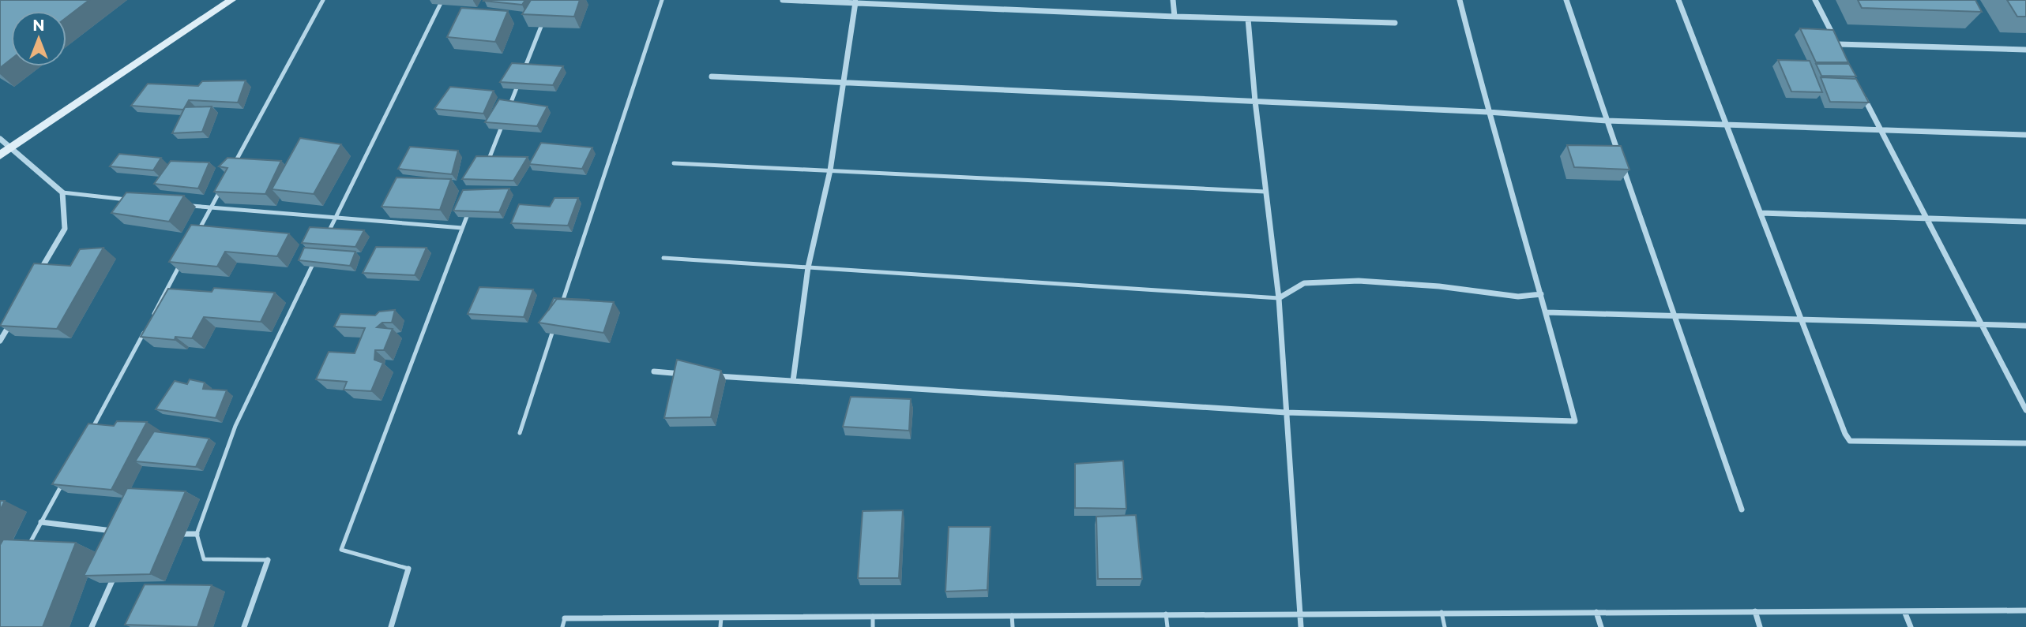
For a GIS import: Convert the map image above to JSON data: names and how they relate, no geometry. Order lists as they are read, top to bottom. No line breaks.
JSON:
{"north":"top"}
